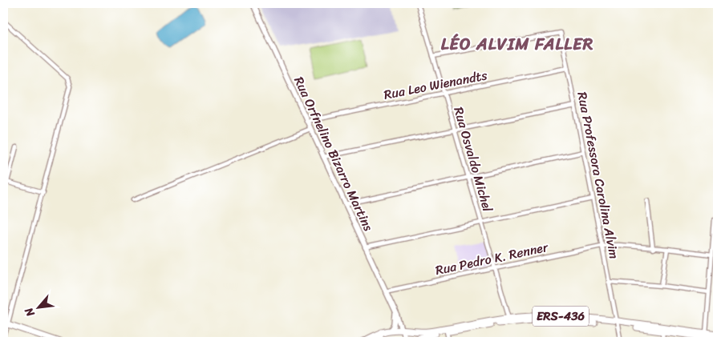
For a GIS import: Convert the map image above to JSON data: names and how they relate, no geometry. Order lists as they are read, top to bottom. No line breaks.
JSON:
{"streets":{"main road":["ERS-436"],"street":["Rua Leo Wienandts","Rua Orfnelino Bizarro Martins","Rua Osvaldo Michel","Rua Professora Carolina Alvim","Rua Pedro K. Renner"]},"crossings":[["Rua Leo Wienandts","Rua Orfnelino Bizarro Martins"],["Rua Leo Wienandts","Rua Osvaldo Michel"],["Rua Leo Wienandts","Rua Professora Carolina Alvim"],["Rua Orfnelino Bizarro Martins","Rua Pedro K. Renner"],["Rua Orfnelino Bizarro Martins","ERS-436"],["Rua Osvaldo Michel","Rua Professora Carolina Alvim"],["Rua Osvaldo Michel","Rua Pedro K. Renner"],["Rua Osvaldo Michel","ERS-436"],["Rua Professora Carolina Alvim","Rua Pedro K. Renner"],["Rua Professora Carolina Alvim","ERS-436"]],"districts":["LÉO ALVIM FALLER"],"north":"bottom left"}
